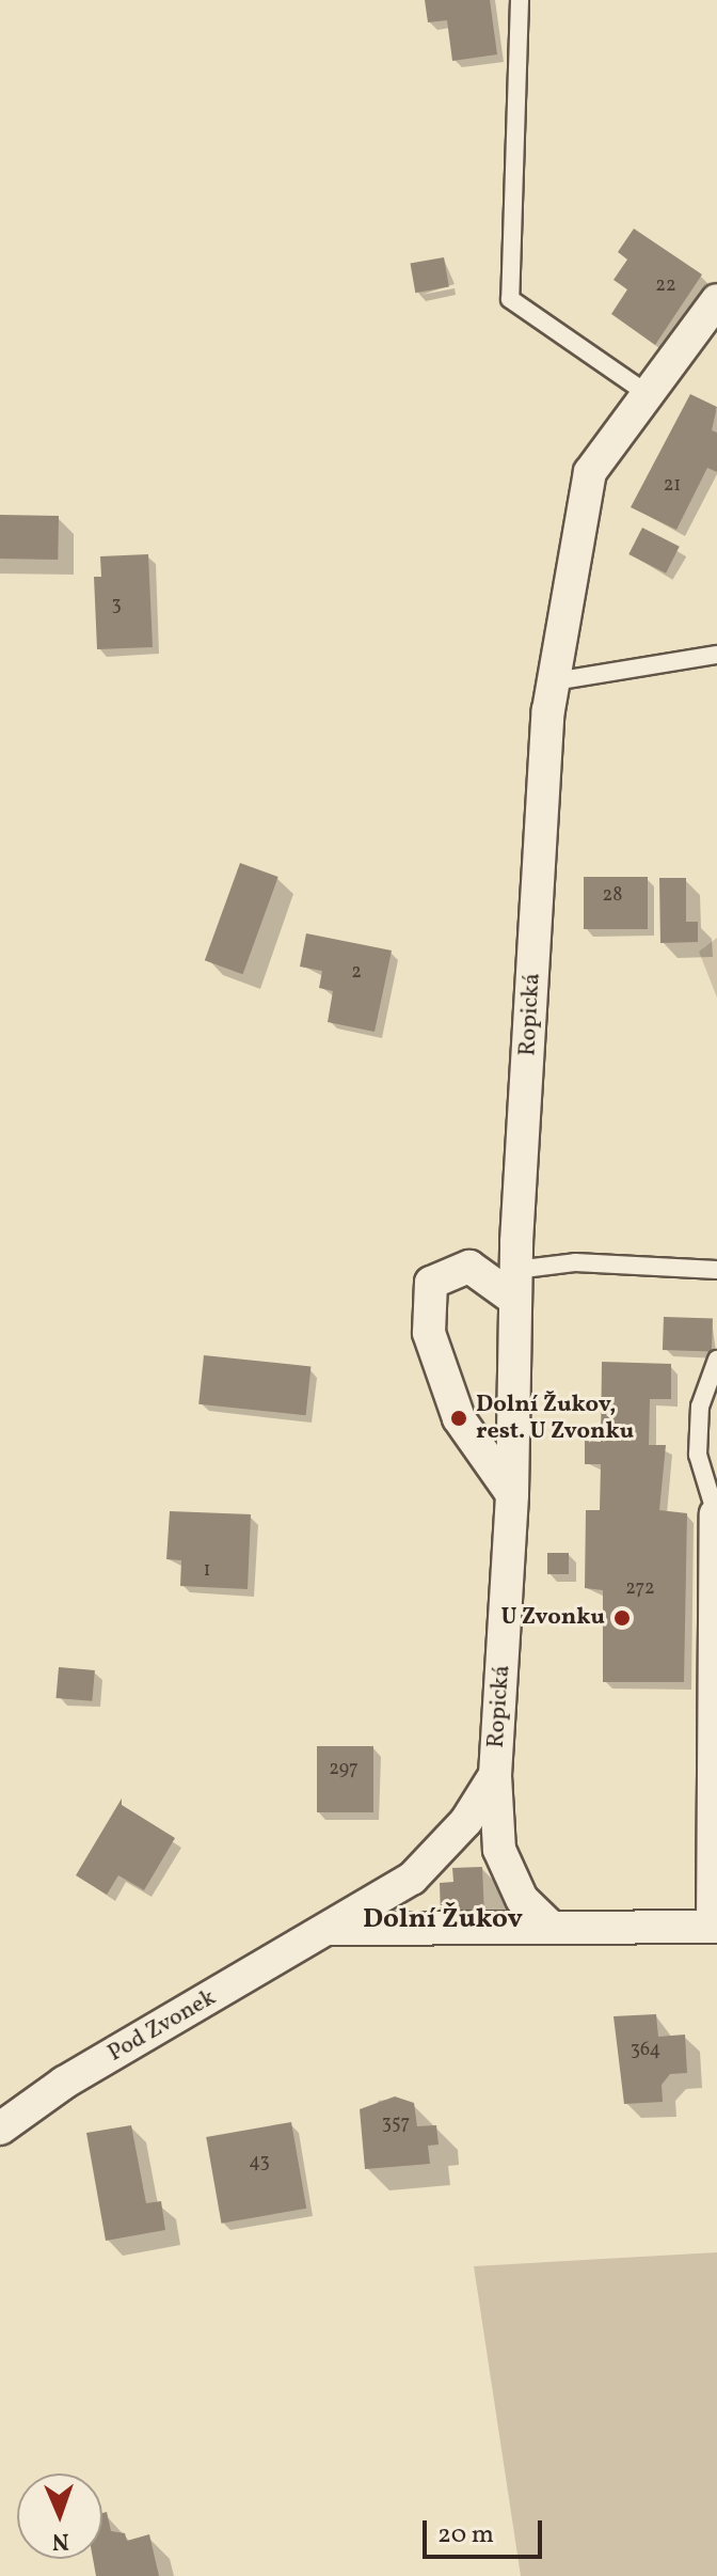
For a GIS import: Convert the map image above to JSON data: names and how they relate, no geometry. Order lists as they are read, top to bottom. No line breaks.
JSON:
{"streets":{"street":["Ropická","Pod Zvonek"]},"crossings":[["Ropická","Pod Zvonek"]],"districts":["Dolní Žukov"],"places":["Dolní Žukov, rest. U Zvonku","U Zvonku"],"house_numbers":["22","21","3","28","2","1","272","297","364","357","43"],"scale_bar":"20 m","north":"bottom"}
